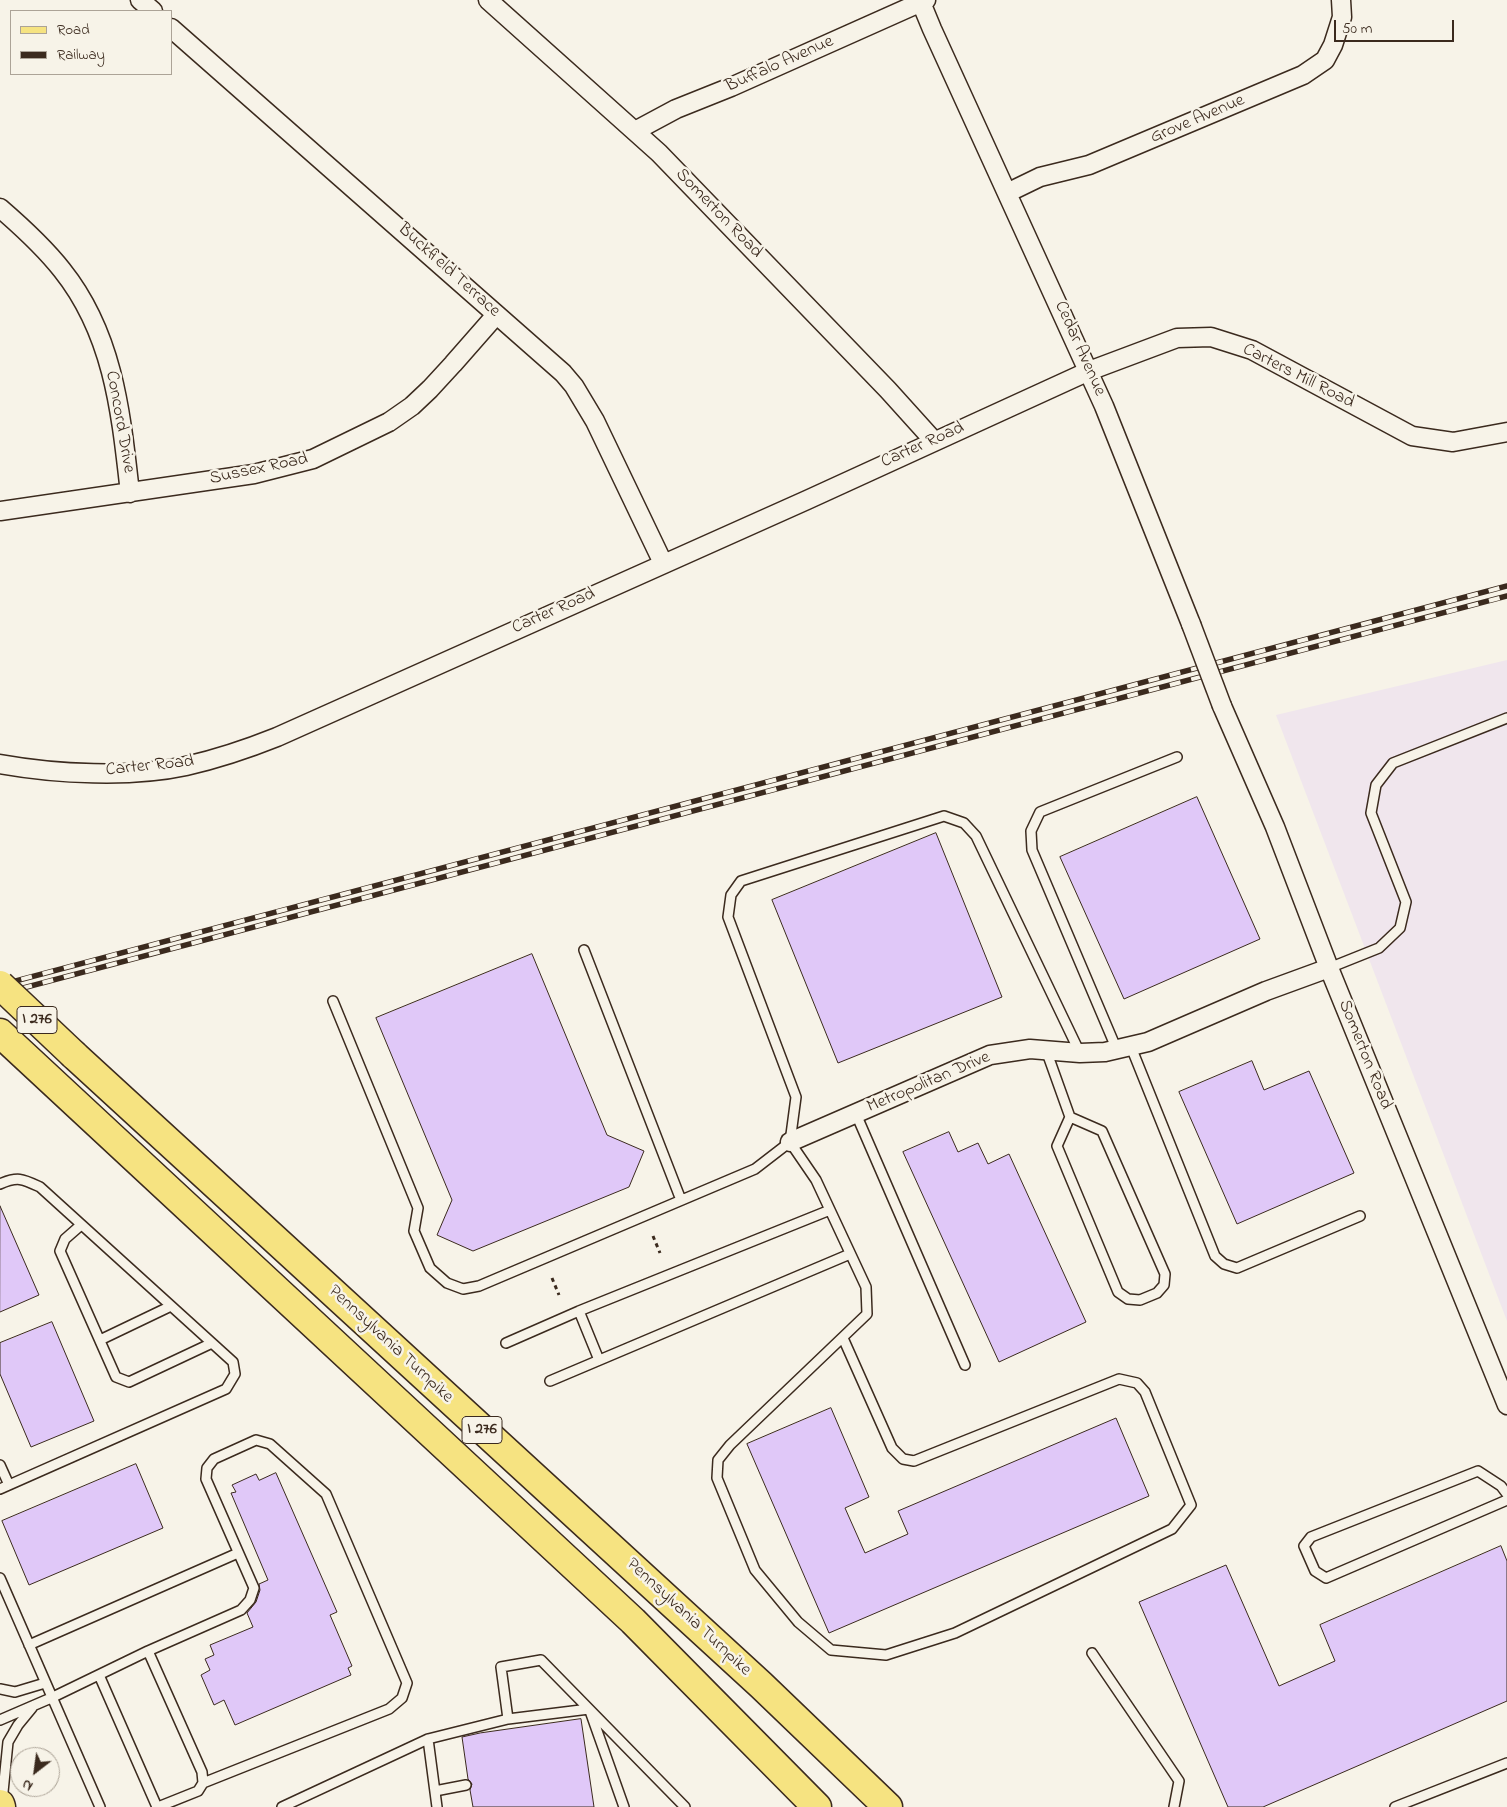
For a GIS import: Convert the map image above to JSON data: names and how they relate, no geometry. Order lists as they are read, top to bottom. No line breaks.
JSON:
{"streets":{"highway":["I 276","Pennsylvania Turnpike"],"street":["Buffalo Avenue","Grove Avenue","Somerton Road","Buckfield Terrace","Cedar Avenue","Carters Mill Road","Concord Drive","Carter Road","Sussex Road","Metropolitan Drive"]},"crossings":[["Buffalo Avenue","Somerton Road"],["Buffalo Avenue","Cedar Avenue"],["Grove Avenue","Cedar Avenue"],["Somerton Road","Cedar Avenue"],["Somerton Road","Carter Road"],["Somerton Road","Metropolitan Drive"],["Buckfield Terrace","Carter Road"],["Buckfield Terrace","Sussex Road"],["Cedar Avenue","Carters Mill Road"],["Cedar Avenue","Carter Road"],["Carters Mill Road","Carter Road"],["Concord Drive","Sussex Road"]],"legend":["Road","Railway"],"scale_bar":"50 m","north":"bottom left"}
